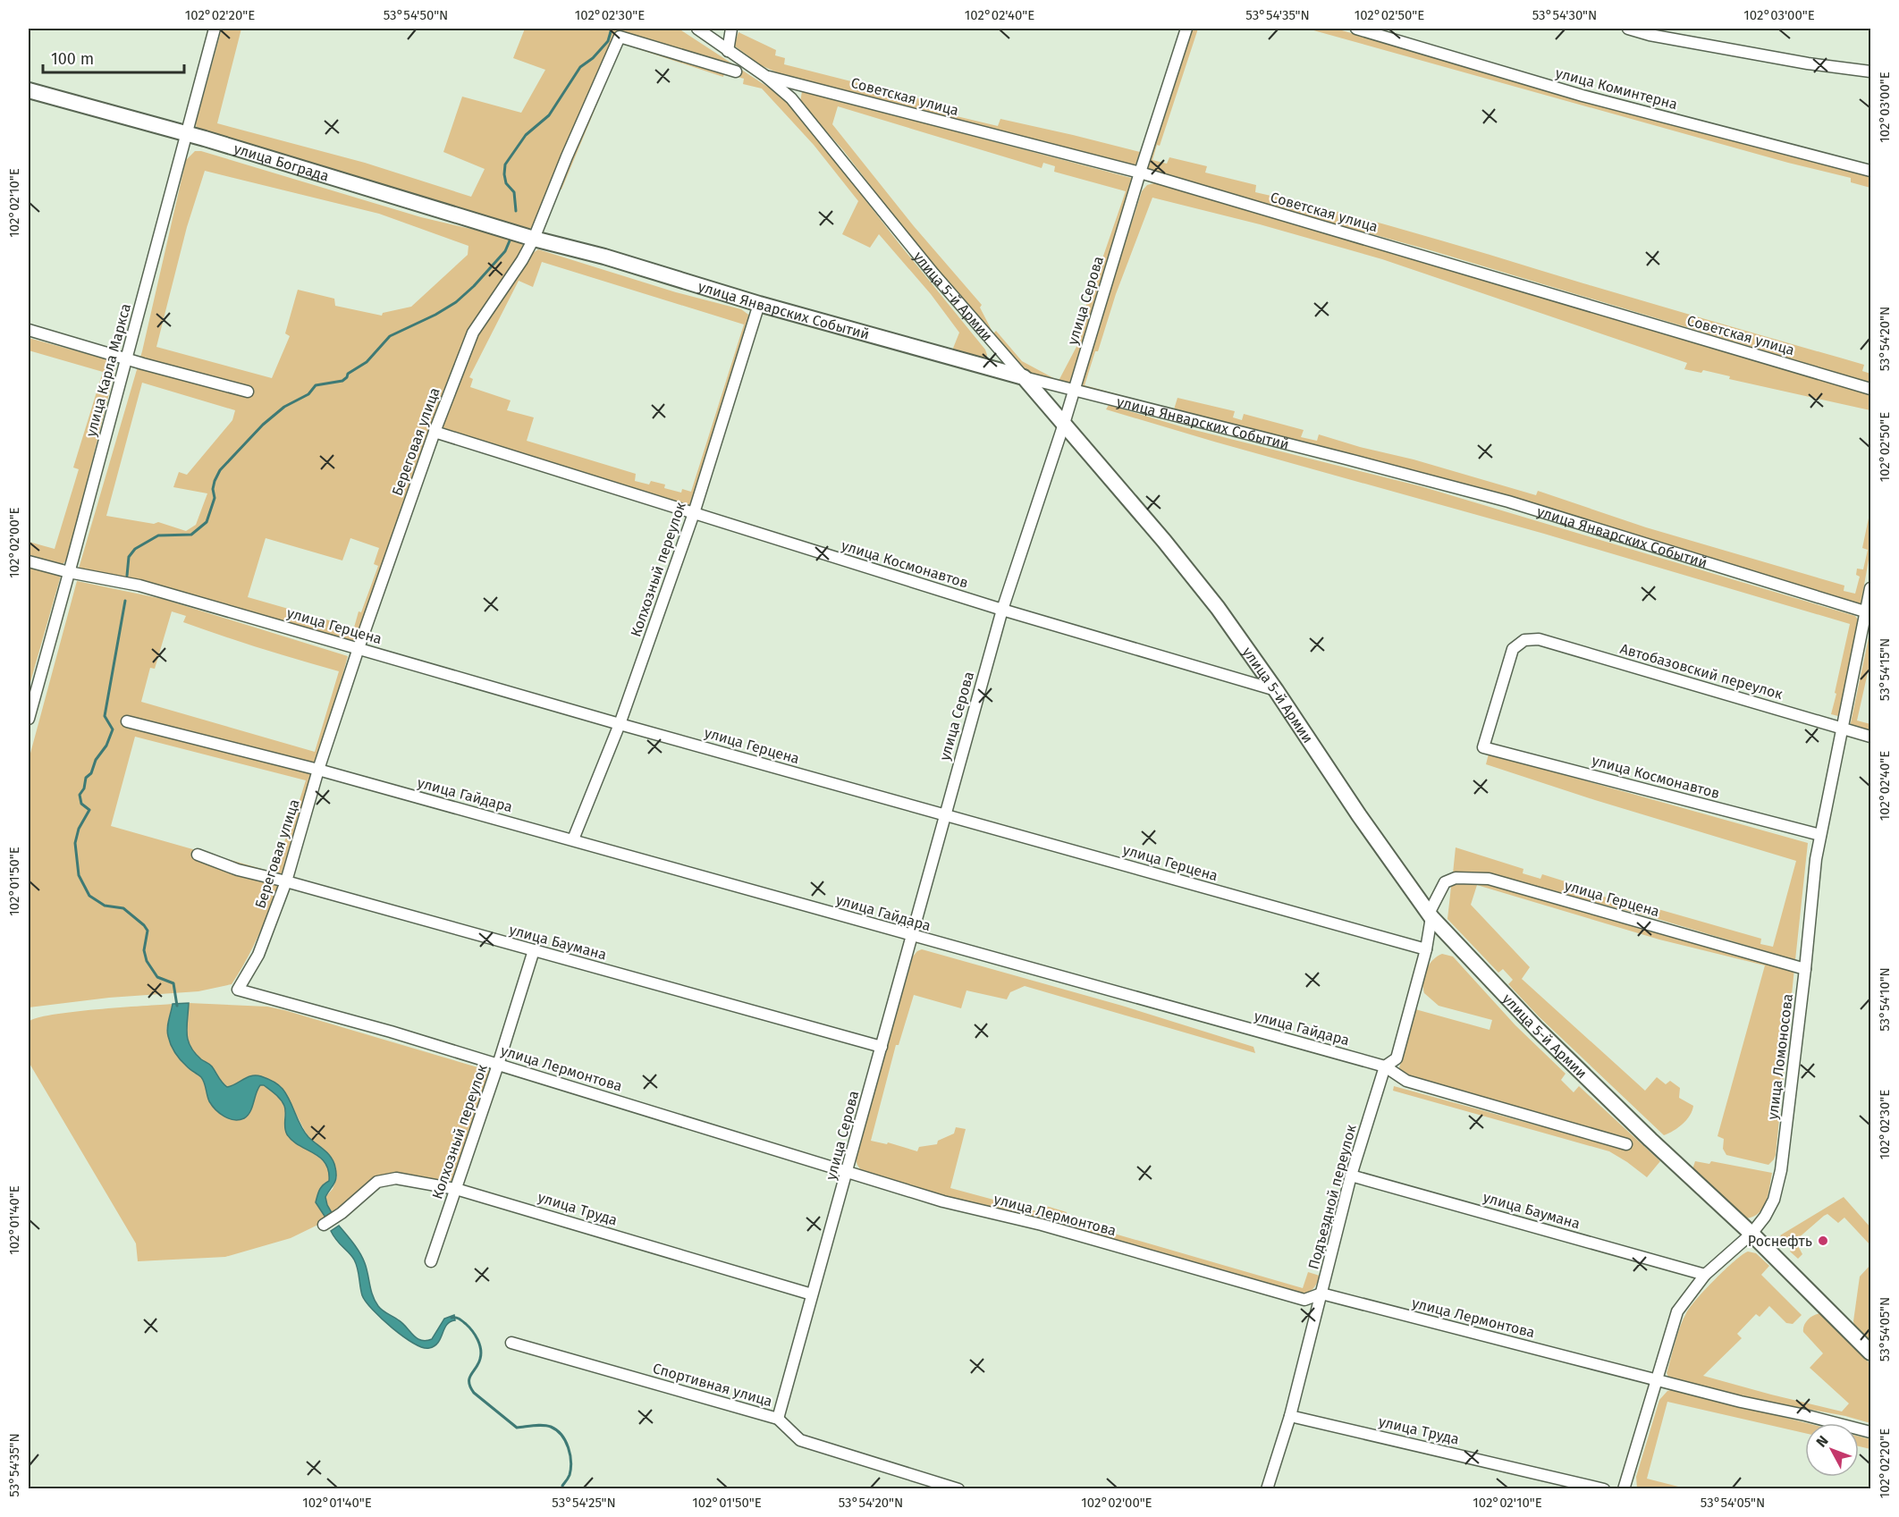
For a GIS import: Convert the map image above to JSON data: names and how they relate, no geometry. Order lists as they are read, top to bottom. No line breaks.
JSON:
{"streets":{"street":["улица Коминтерна","Советская улица","улица Бограда","улица 5-й Армии","улица Серова","улица Январских Событий","улица Карла Маркса","Береговая улица","улица Космонавтов","Колхозный переулок","улица Герцена","Автобазовский переулок","улица Гайдара","улица Баумана","улица Ломоносова","улица Лермонтова","Подъездной переулок","улица Труда","Спортивная улица"]},"crossings":[["Советская улица","улица 5-й Армии"],["Советская улица","улица Серова"],["улица Бограда","улица Январских Событий"],["улица Бограда","улица Карла Маркса"],["улица Бограда","Береговая улица"],["улица 5-й Армии","улица Серова"],["улица 5-й Армии","улица Январских Событий"],["улица 5-й Армии","улица Космонавтов"],["улица 5-й Армии","улица Герцена"],["улица 5-й Армии","улица Ломоносова"],["улица 5-й Армии","Подъездной переулок"],["улица Серова","улица Январских Событий"],["улица Серова","улица Космонавтов"],["улица Серова","улица Герцена"],["улица Серова","улица Гайдара"],["улица Серова","улица Баумана"],["улица Серова","улица Лермонтова"],["улица Серова","улица Труда"],["улица Серова","Спортивная улица"],["улица Январских Событий","Береговая улица"],["улица Январских Событий","Колхозный переулок"],["улица Январских Событий","улица Ломоносова"],["улица Карла Маркса","улица Герцена"],["Береговая улица","улица Космонавтов"],["Береговая улица","улица Герцена"],["Береговая улица","улица Гайдара"],["Береговая улица","улица Баумана"],["Береговая улица","улица Лермонтова"],["улица Космонавтов","Колхозный переулок"],["улица Космонавтов","Автобазовский переулок"],["улица Космонавтов","улица Ломоносова"],["Колхозный переулок","улица Герцена"],["Колхозный переулок","улица Гайдара"],["Колхозный переулок","улица Баумана"],["Колхозный переулок","улица Лермонтова"],["Колхозный переулок","улица Труда"],["улица Герцена","улица Ломоносова"],["улица Герцена","Подъездной переулок"],["Автобазовский переулок","улица Ломоносова"],["улица Гайдара","Подъездной переулок"],["улица Баумана","улица Ломоносова"],["улица Баумана","Подъездной переулок"],["улица Ломоносова","улица Лермонтова"],["улица Лермонтова","Подъездной переулок"],["Подъездной переулок","улица Труда"]],"places":["Роснефть"],"scale_bar":"100 m","north":"top left","coordinates":["102°02'20\"E","53°54'50\"N","102°02'30\"E","102°02'40\"E","53°54'35\"N","102°02'50\"E","53°54'30\"N","102°03'00\"E","102°02'10\"E","53°54'20\"N","102°02'00\"E","53°54'15\"N","102°01'50\"E","53°54'10\"N","102°01'40\"E","53°54'05\"N","53°54'25\"N"]}
